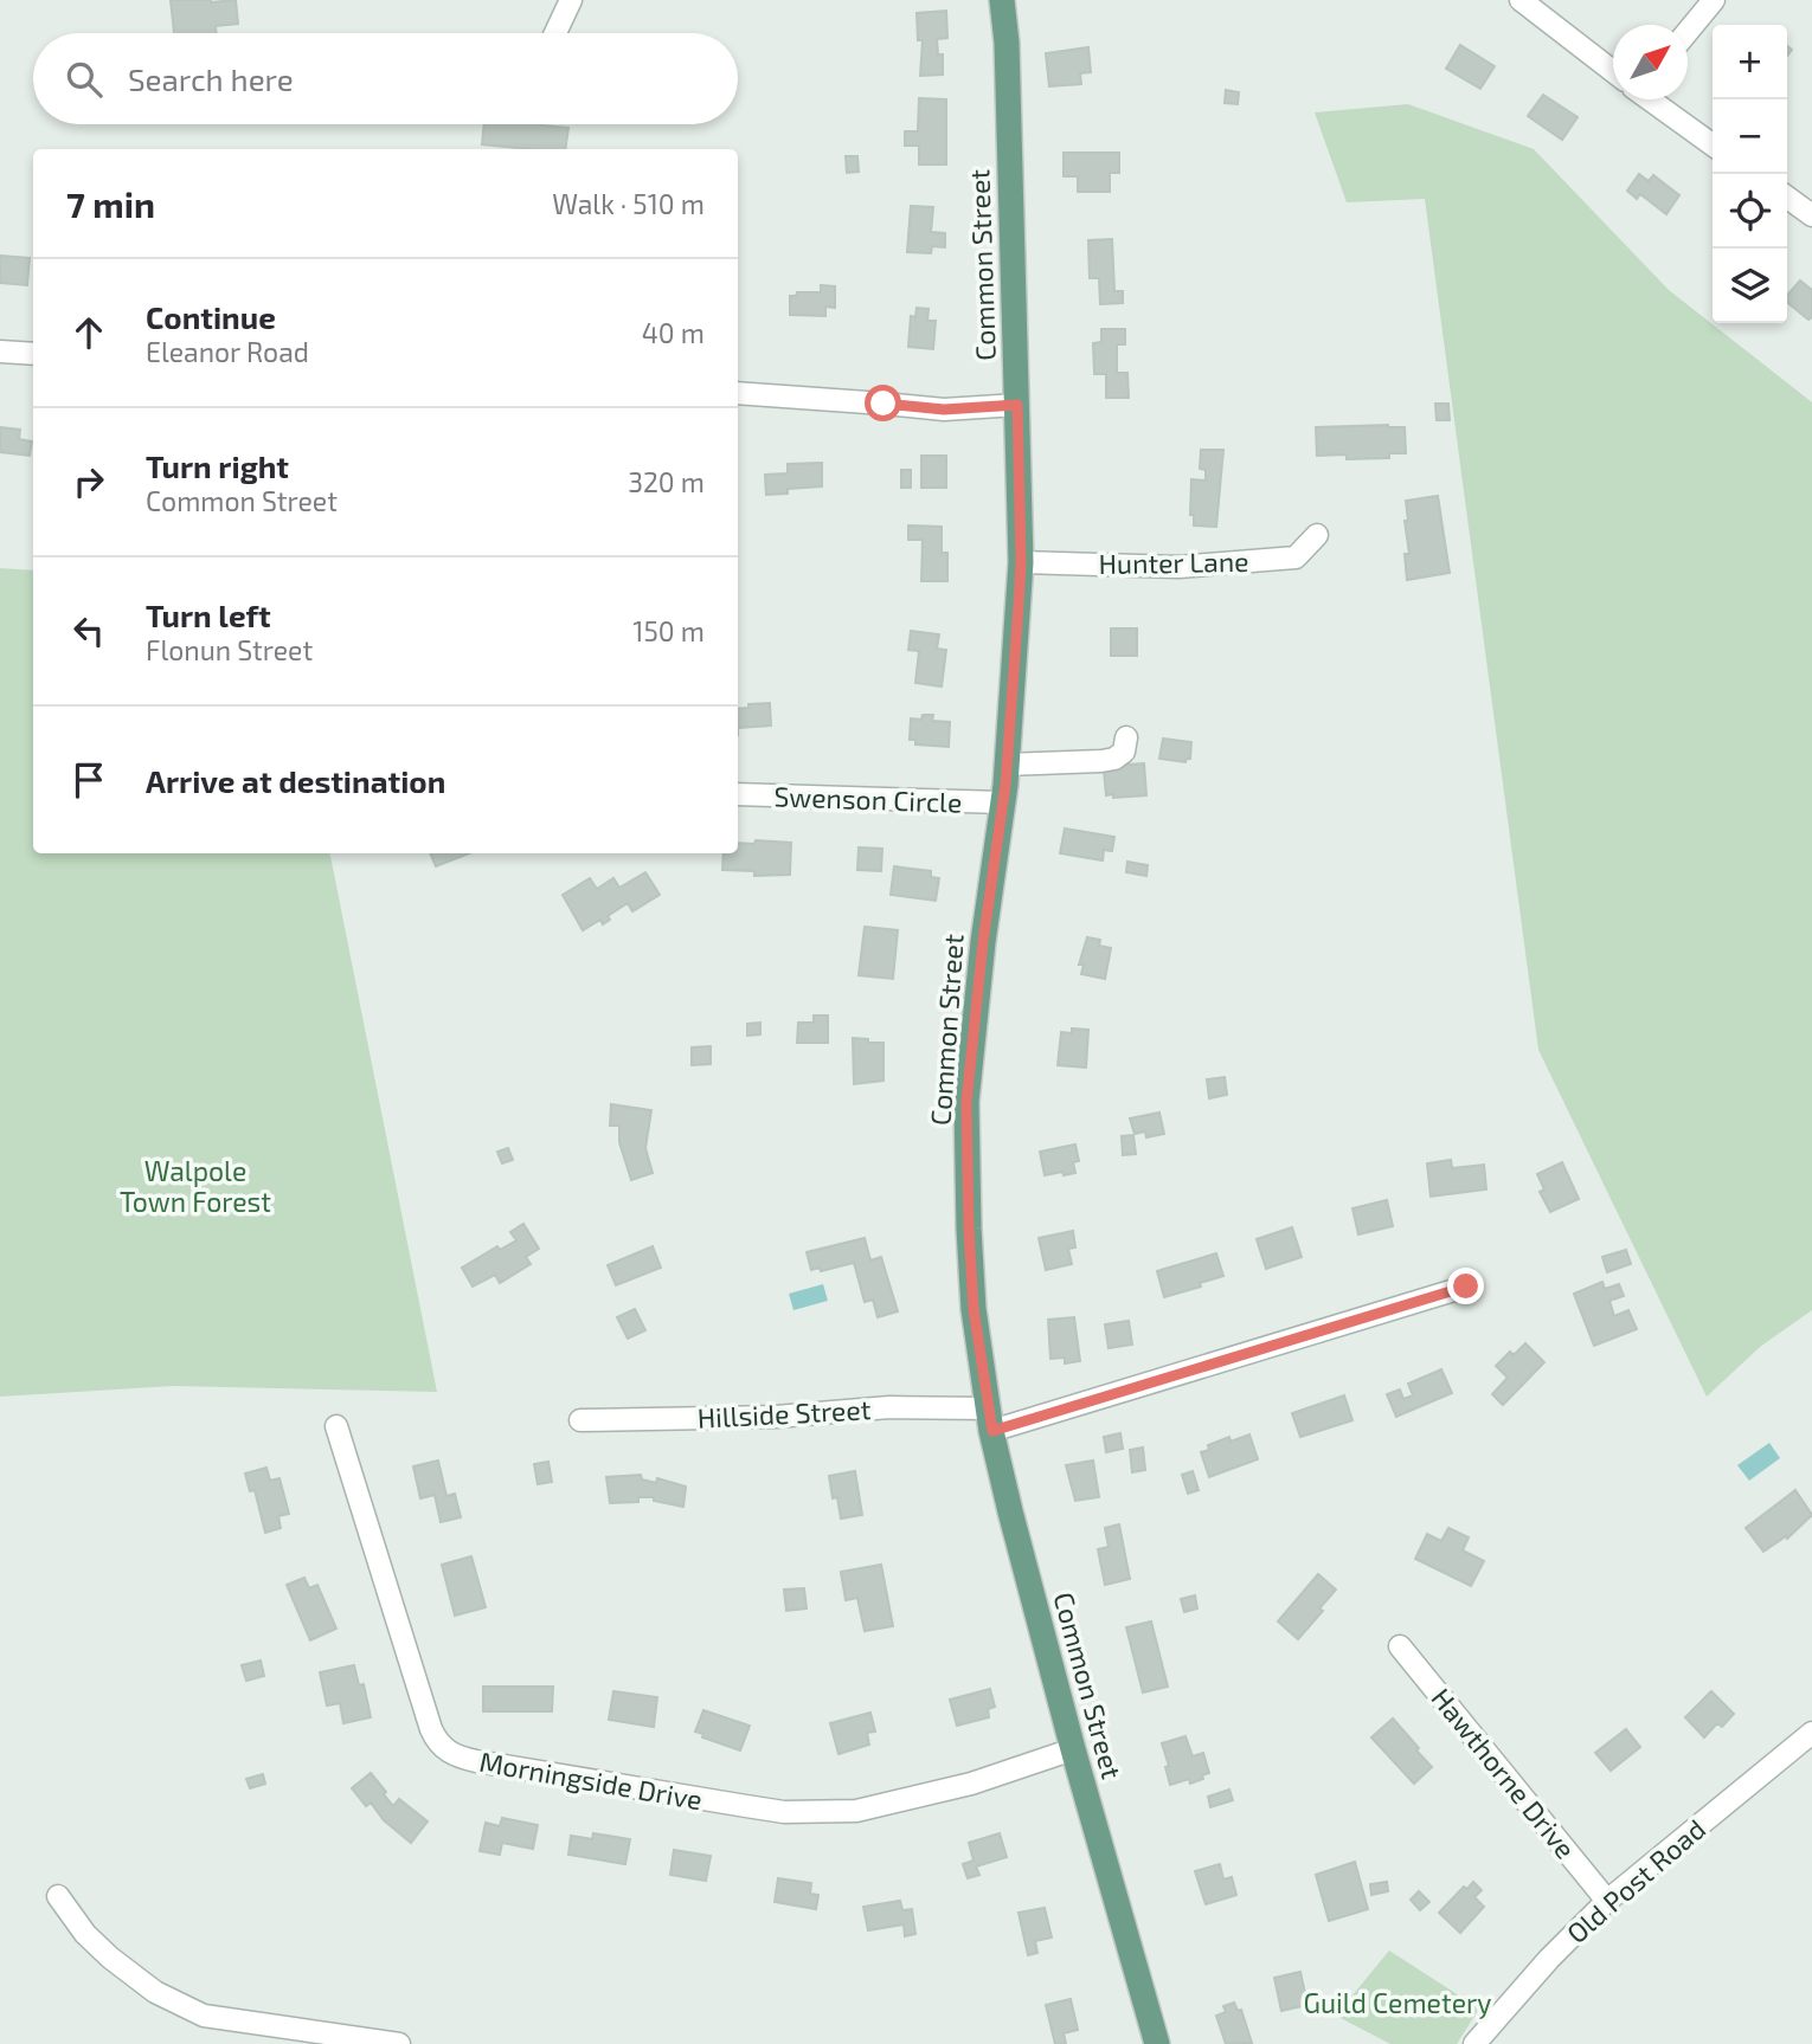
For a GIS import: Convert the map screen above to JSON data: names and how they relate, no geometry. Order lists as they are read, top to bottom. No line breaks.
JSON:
{"streets":{"main road":["Common Street"],"street":["Hunter Lane","Swenson Circle","Hillside Street","Hawthorne Drive","Morningside Drive","Old Post Road"]},"crossings":[["Common Street","Hunter Lane"],["Common Street","Swenson Circle"],["Common Street","Hillside Street"],["Common Street","Morningside Drive"],["Hawthorne Drive","Old Post Road"]],"parks":["Walpole Town Forest","Guild Cemetery"],"north":"top right","page":{"map_buttons":["+","−"],"search":"Search here","heading":["7 min","Walk · 510 m"],"list":[["Continue","Eleanor Road","40 m"],["Turn right","Common Street","320 m"],["Turn left","Flonun Street","150 m"],"Arrive at destination"]}}
